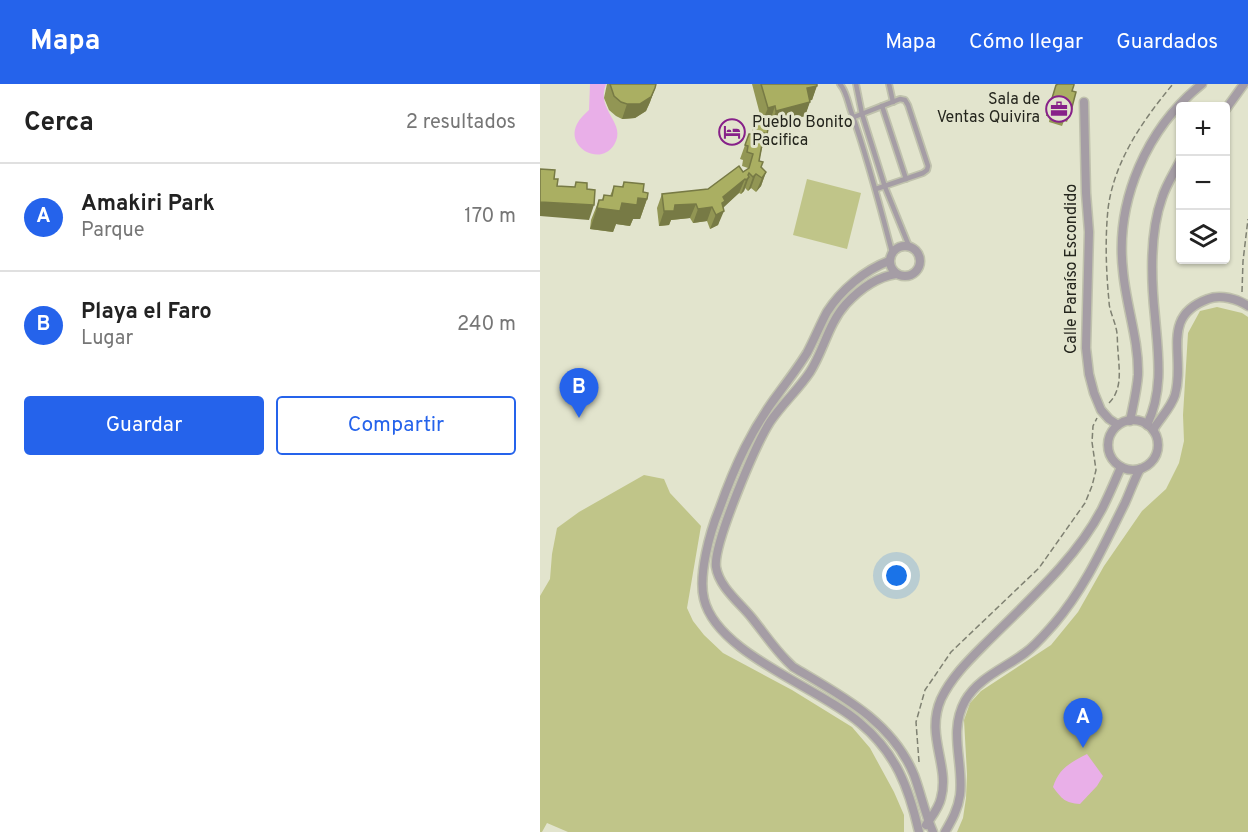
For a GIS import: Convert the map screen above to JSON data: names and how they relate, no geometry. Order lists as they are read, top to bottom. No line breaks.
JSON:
{"streets":{"street":["Calle Paraíso Escondido"]},"places":{"office":["Sala de Ventas Quivira"],"hotel":["Pueblo Bonito Pacifica"]},"page":{"header":"Mapa","nav":["Mapa","Cómo llegar","Guardados"],"heading":["Cerca","2 resultados"],"map_buttons":["+","−"],"list":[{"mark":"A","name":"Amakiri Park","note":"Parque","value":"170 m"},{"mark":"B","name":"Playa el Faro","note":"Lugar","value":"240 m"}],"pins":["B","A"],"buttons":["Guardar","Compartir"]}}
